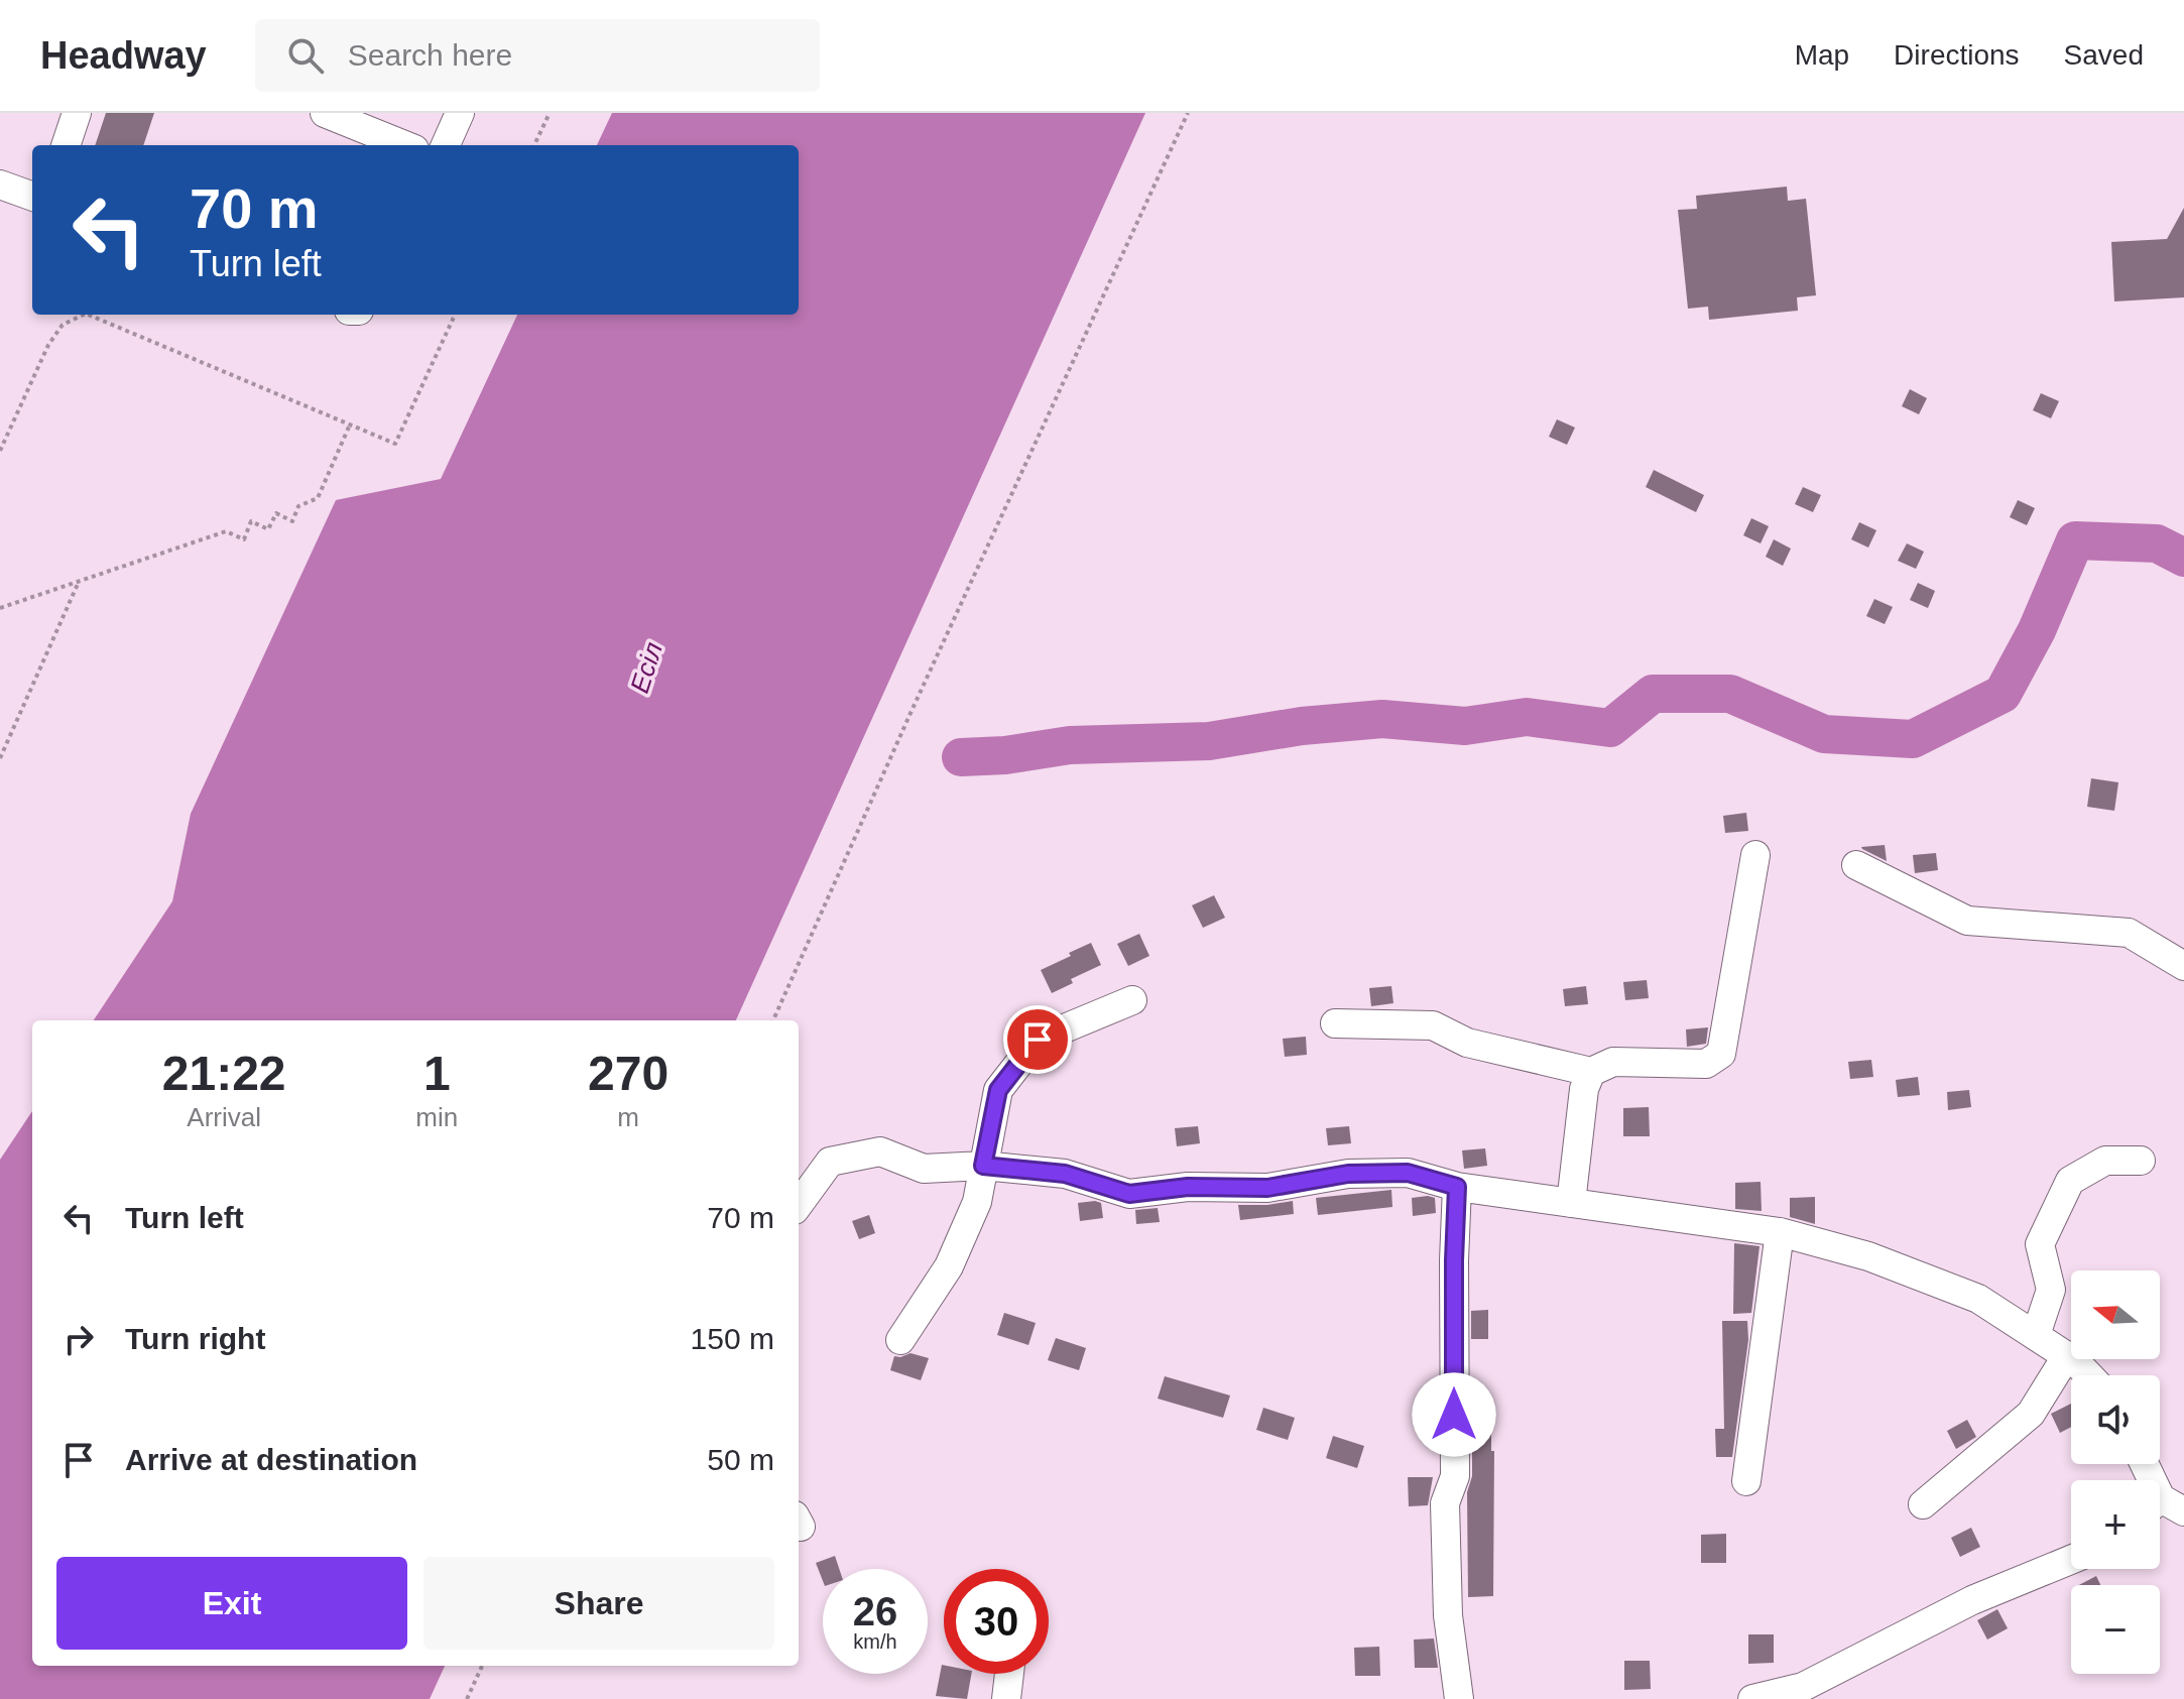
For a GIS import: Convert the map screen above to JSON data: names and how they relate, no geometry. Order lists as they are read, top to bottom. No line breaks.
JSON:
{"water":["Есіл"],"north":"left","page":{"header":"Headway","search":"Search here","nav":["Map","Directions","Saved"],"turn":["70 m","Turn left"],"eta":["21:22","Arrival","1","min","270","m"],"list":[{"name":"Turn left","value":"70 m"},{"name":"Turn right","value":"150 m"},{"name":"Arrive at destination","value":"50 m"}],"map_buttons":["+","−"],"buttons":["Exit","Share"],"speed":"26 km/h","limit":"30"}}
